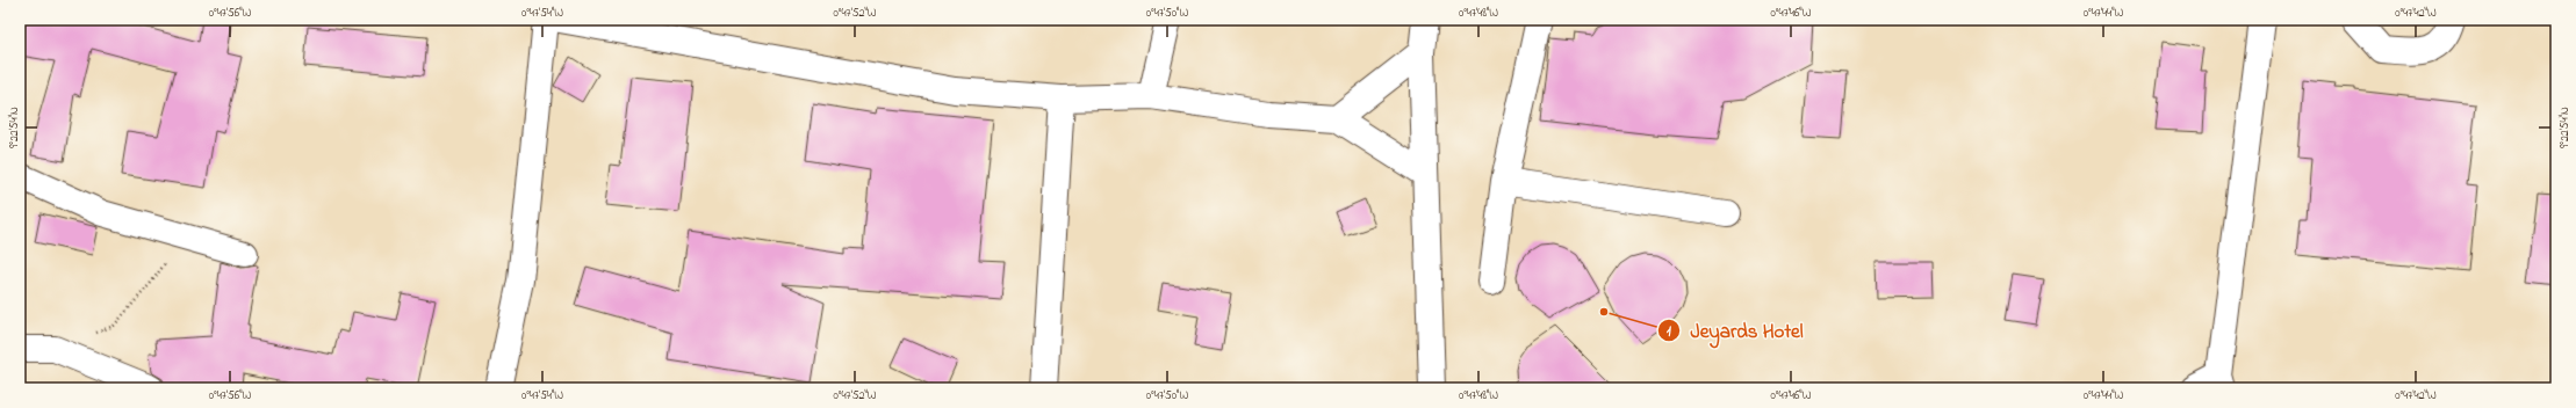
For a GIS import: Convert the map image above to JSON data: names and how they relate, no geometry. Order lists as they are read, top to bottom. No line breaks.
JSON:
{"places":["Jeyards Hotel"],"coordinates":["0°47'56\"W","0°47'54\"W","0°47'52\"W","0°47'50\"W","0°47'48\"W","0°47'46\"W","0°47'44\"W","0°47'42\"W","9°22'54\"N"]}
